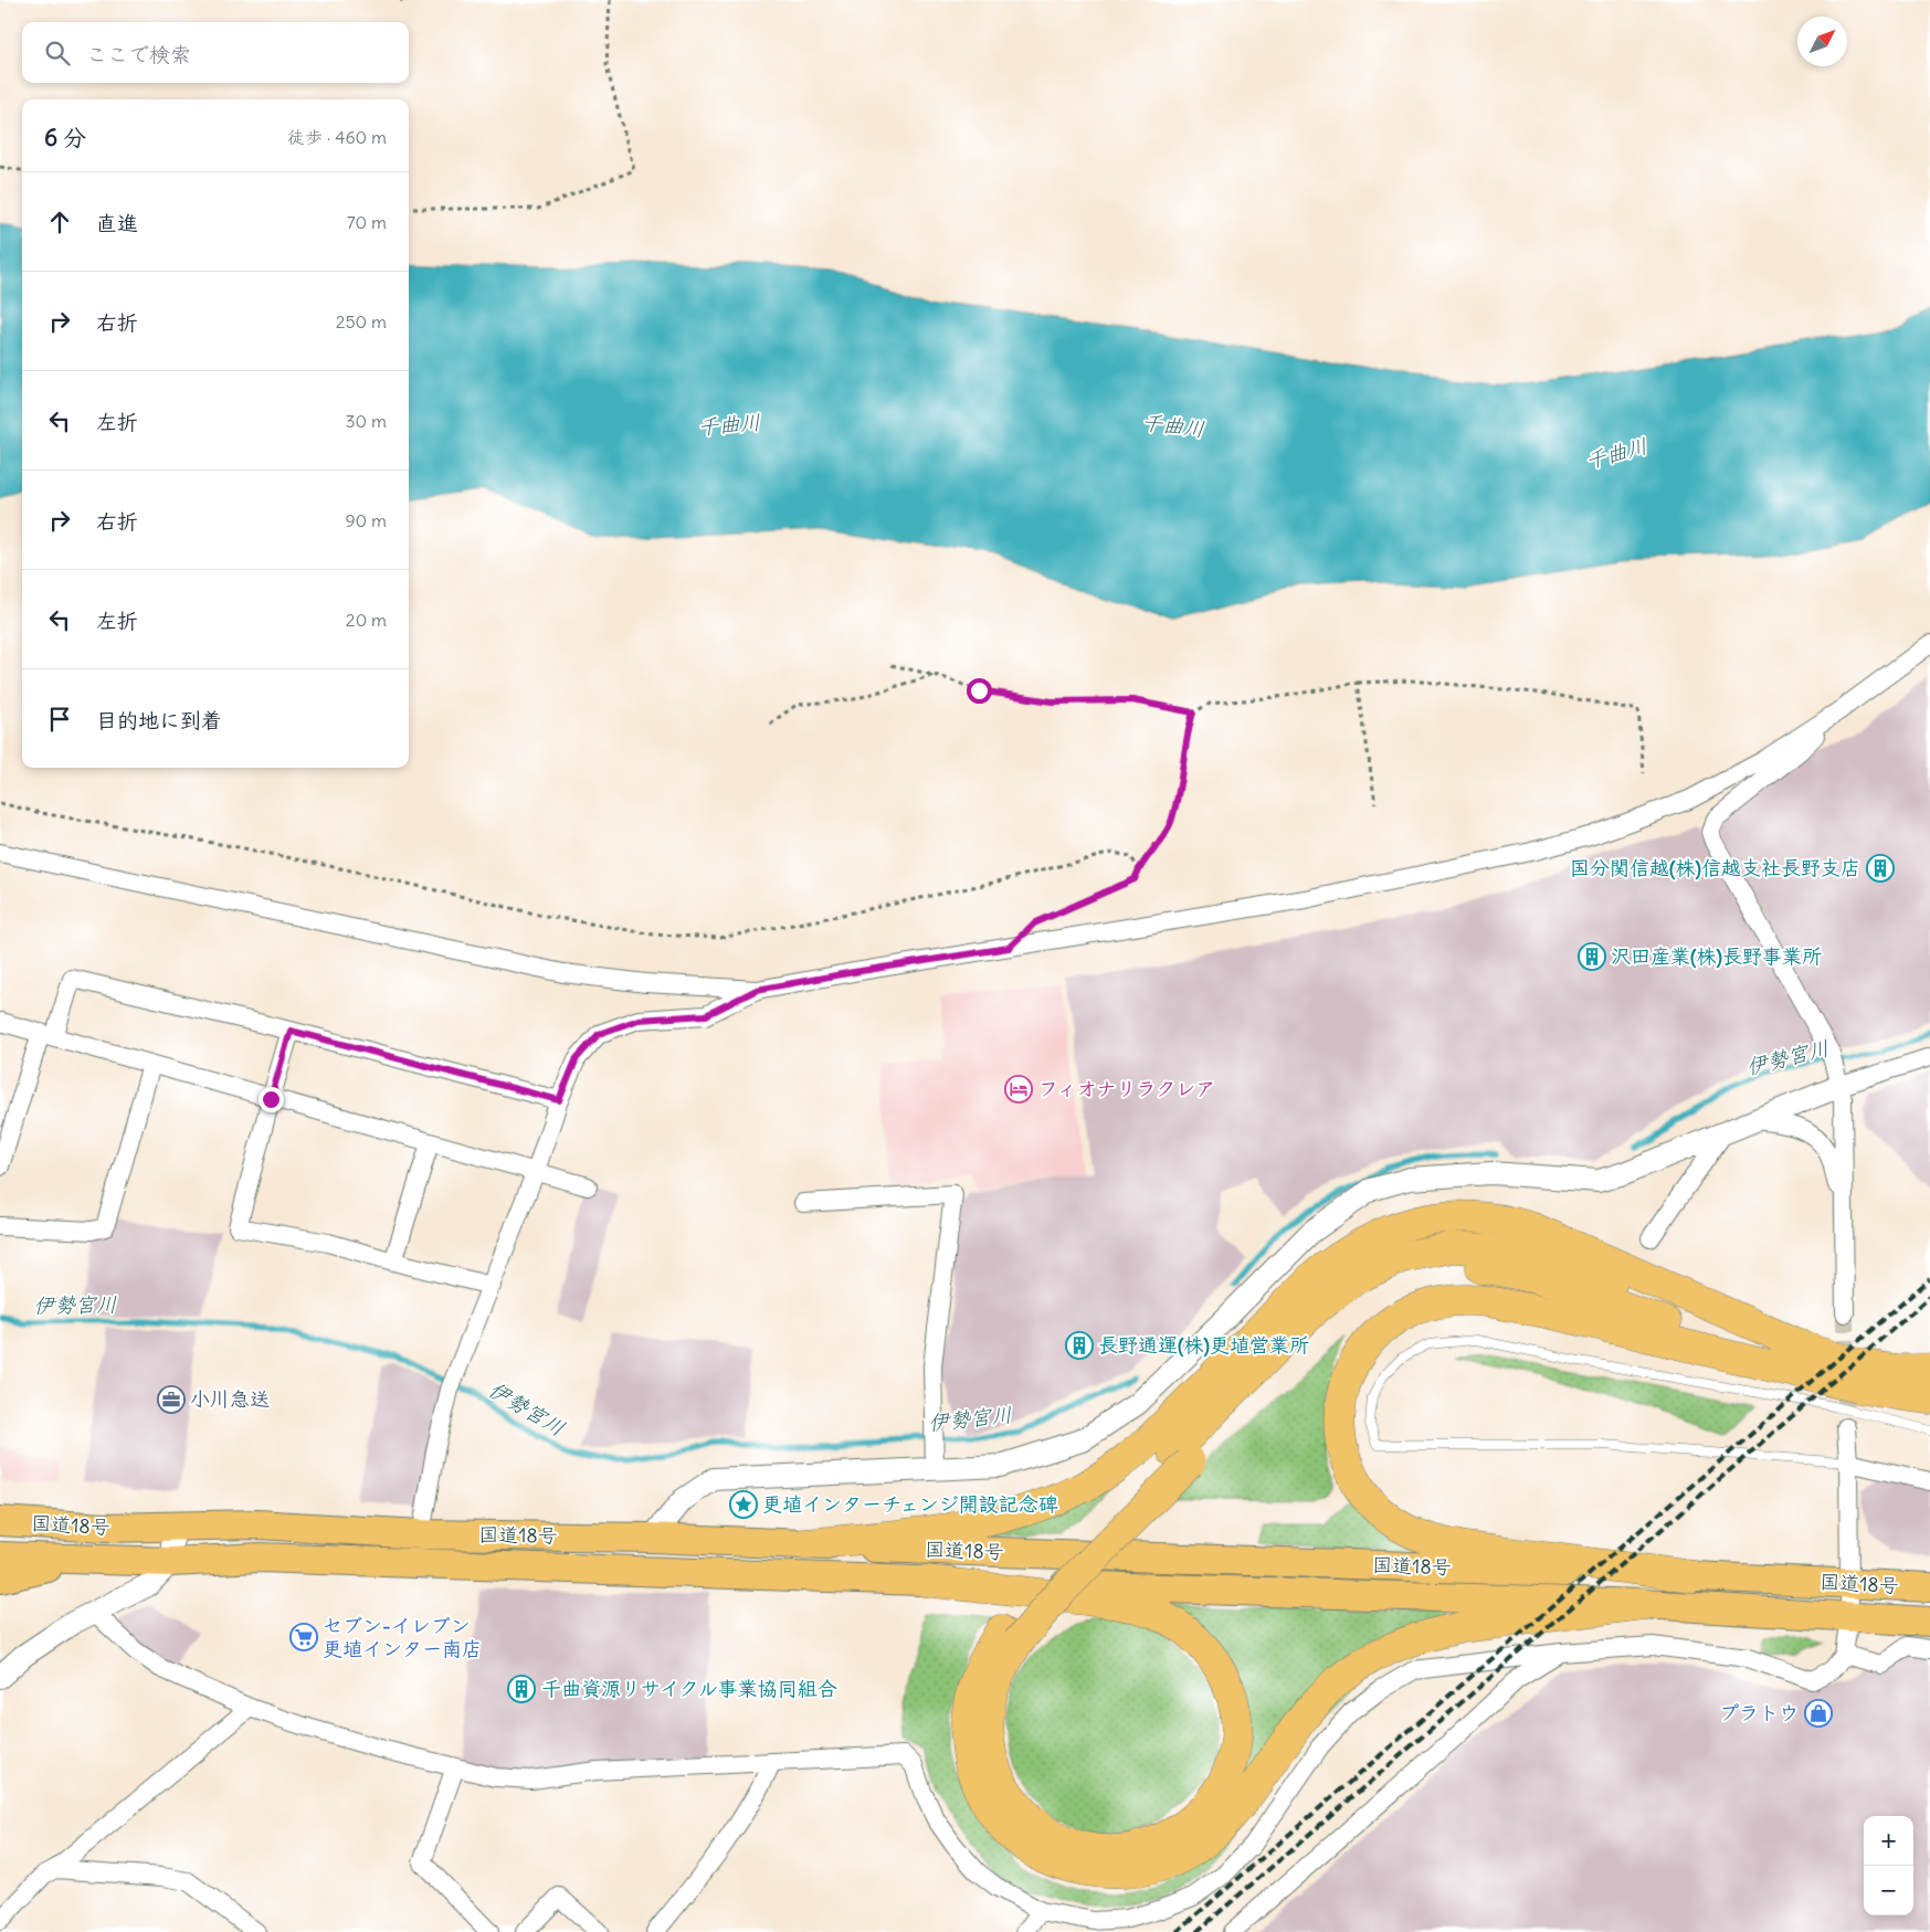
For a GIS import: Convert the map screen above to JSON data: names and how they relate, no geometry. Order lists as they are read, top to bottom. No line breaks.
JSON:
{"streets":{"highway":["国道18号"]},"water":["千曲川","伊勢宮川"],"places":{"building":["国分関信越(株)信越支社長野支店","沢田産業(株)長野事業所","長野通運(株)更埴営業所","千曲資源リサイクル事業協同組合"],"hotel":["フィオナリラクレア"],"office":["小川急送"],"place":["更埴インターチェンジ開設記念碑"],"supermarket":["セブン-イレブン 更埴インター南店"],"shop":["プラトウ"]},"north":"top right","page":{"search":"ここで検索","heading":["6 分","徒歩 · 460 m"],"list":[["直進","70 m"],["右折","250 m"],["左折","30 m"],["右折","90 m"],["左折","20 m"],"目的地に到着"],"map_buttons":["+","−"]}}
